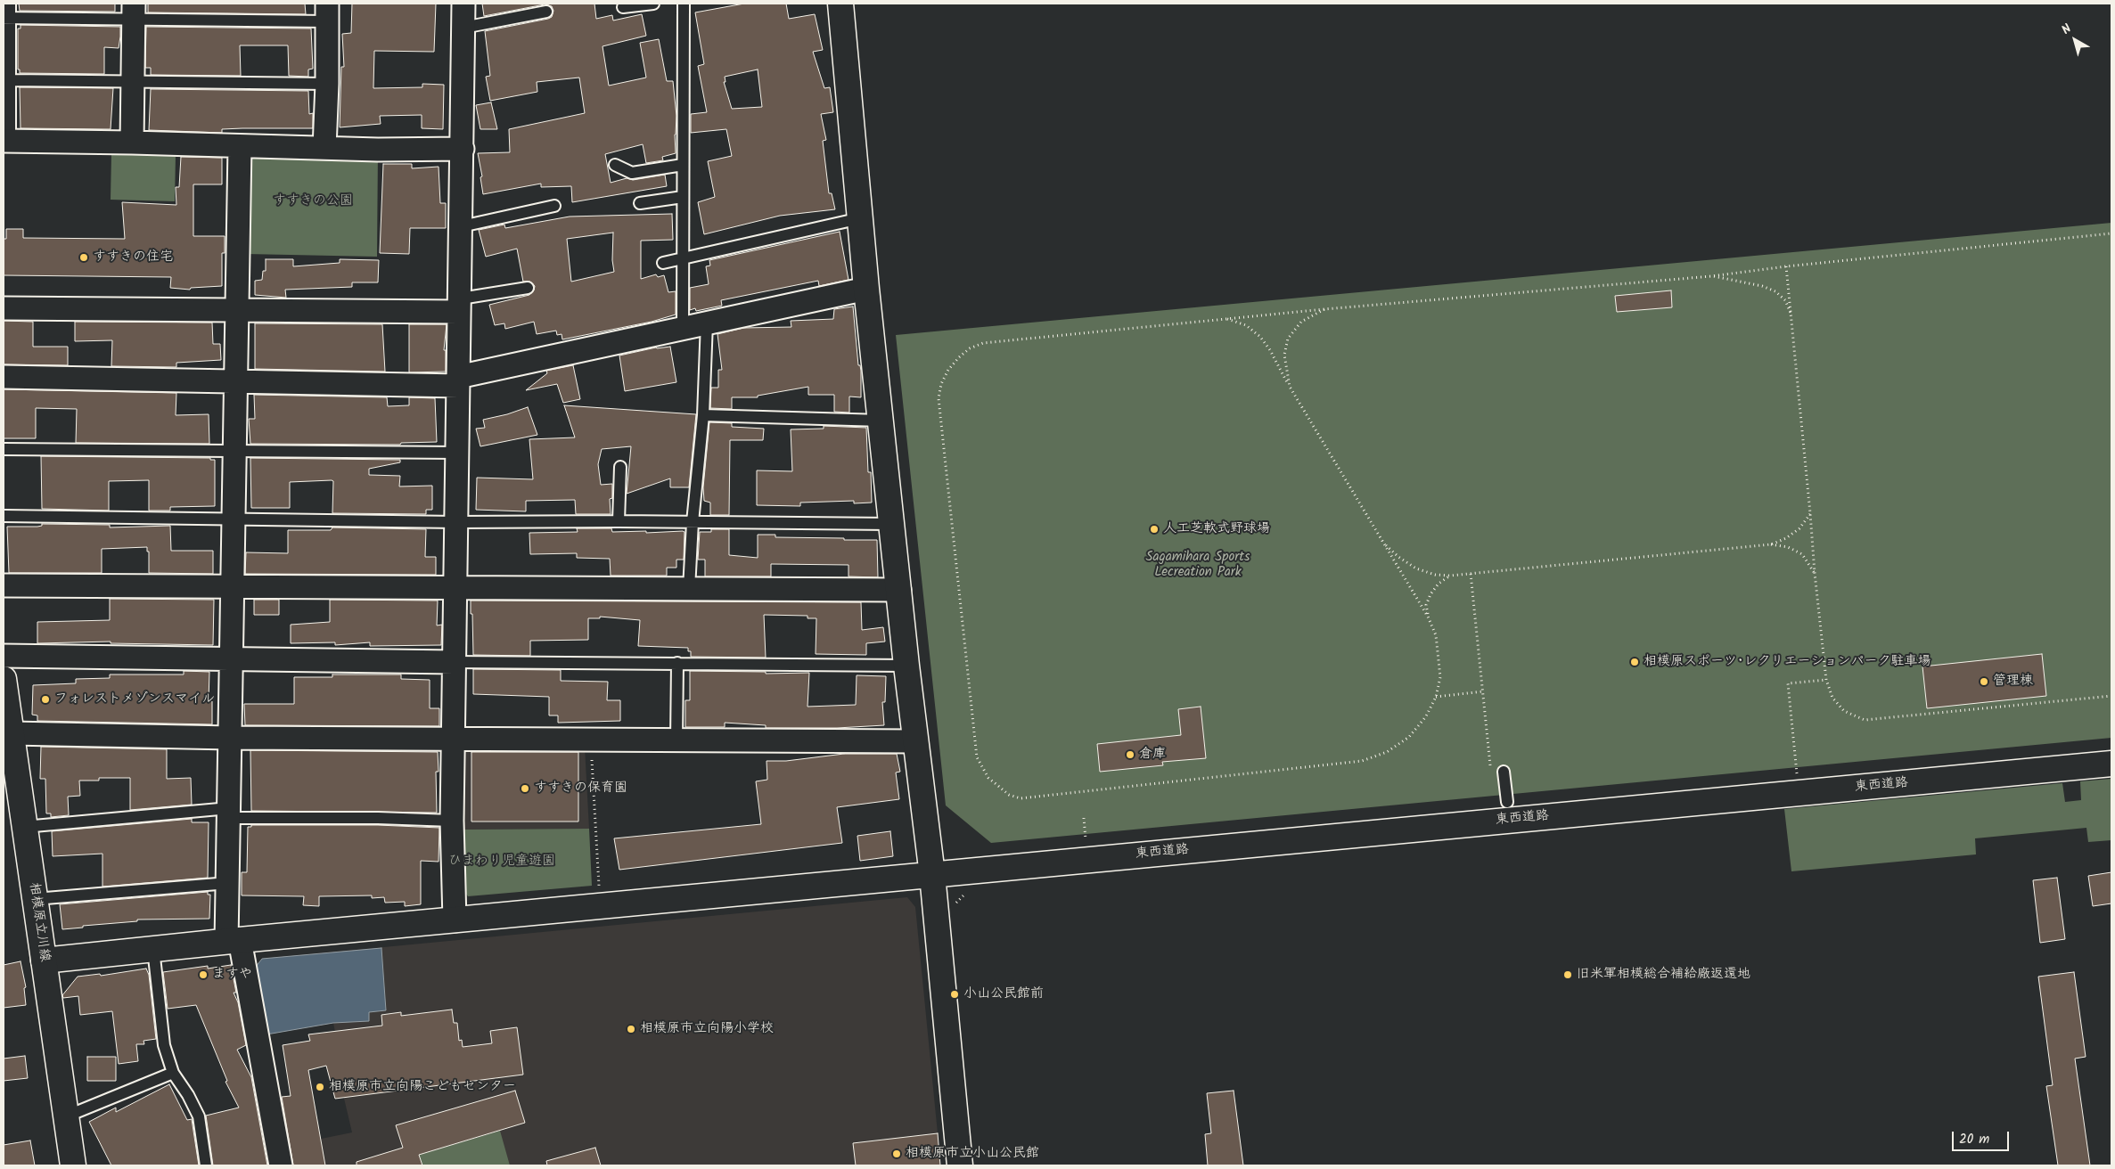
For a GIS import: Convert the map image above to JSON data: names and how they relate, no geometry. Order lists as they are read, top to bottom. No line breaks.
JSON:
{"streets":{"street":["東西道路","相模原立川線"]},"crossings":[["東西道路","相模原立川線"]],"parks":["すすきの公園","Sagamihara Sports Lecreation Park","ひまわり児童遊園"],"places":["すすきの住宅","人工芝軟式野球場","相模原スポーツ･レクリエーションパーク駐車場","管理棟","フォレストメゾンスマイル","倉庫","すすきの保育園","ますや","旧米軍相模総合補給廠返還地","小山公民館前","相模原市立向陽小学校","相模原市立向陽こどもセンター","相模原市立小山公民館"],"scale_bar":"20 m","north":"top left"}
